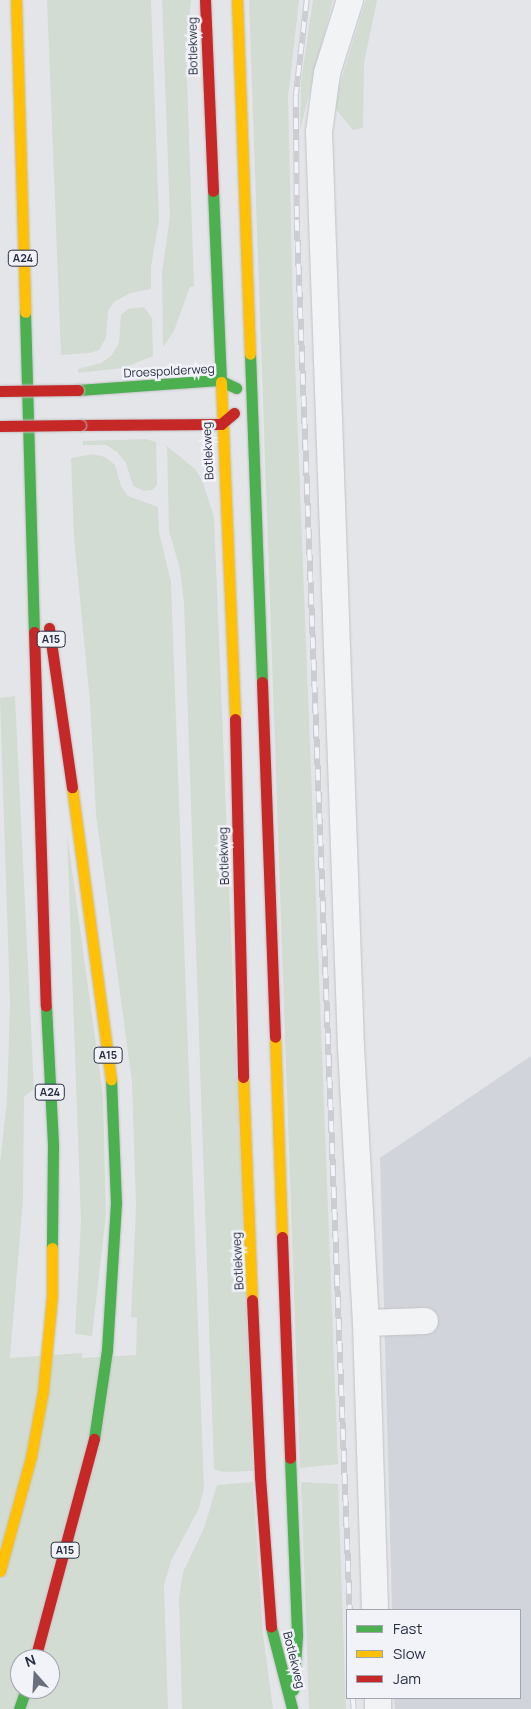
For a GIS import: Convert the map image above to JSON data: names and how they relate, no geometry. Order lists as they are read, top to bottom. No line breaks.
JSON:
{"streets":{"main road":["Botlekweg","A24","Droespolderweg","A15"]},"crossings":[["Botlekweg","Droespolderweg"],["A24","A15"]],"legend":["Fast","Slow","Jam"],"north":"top"}
